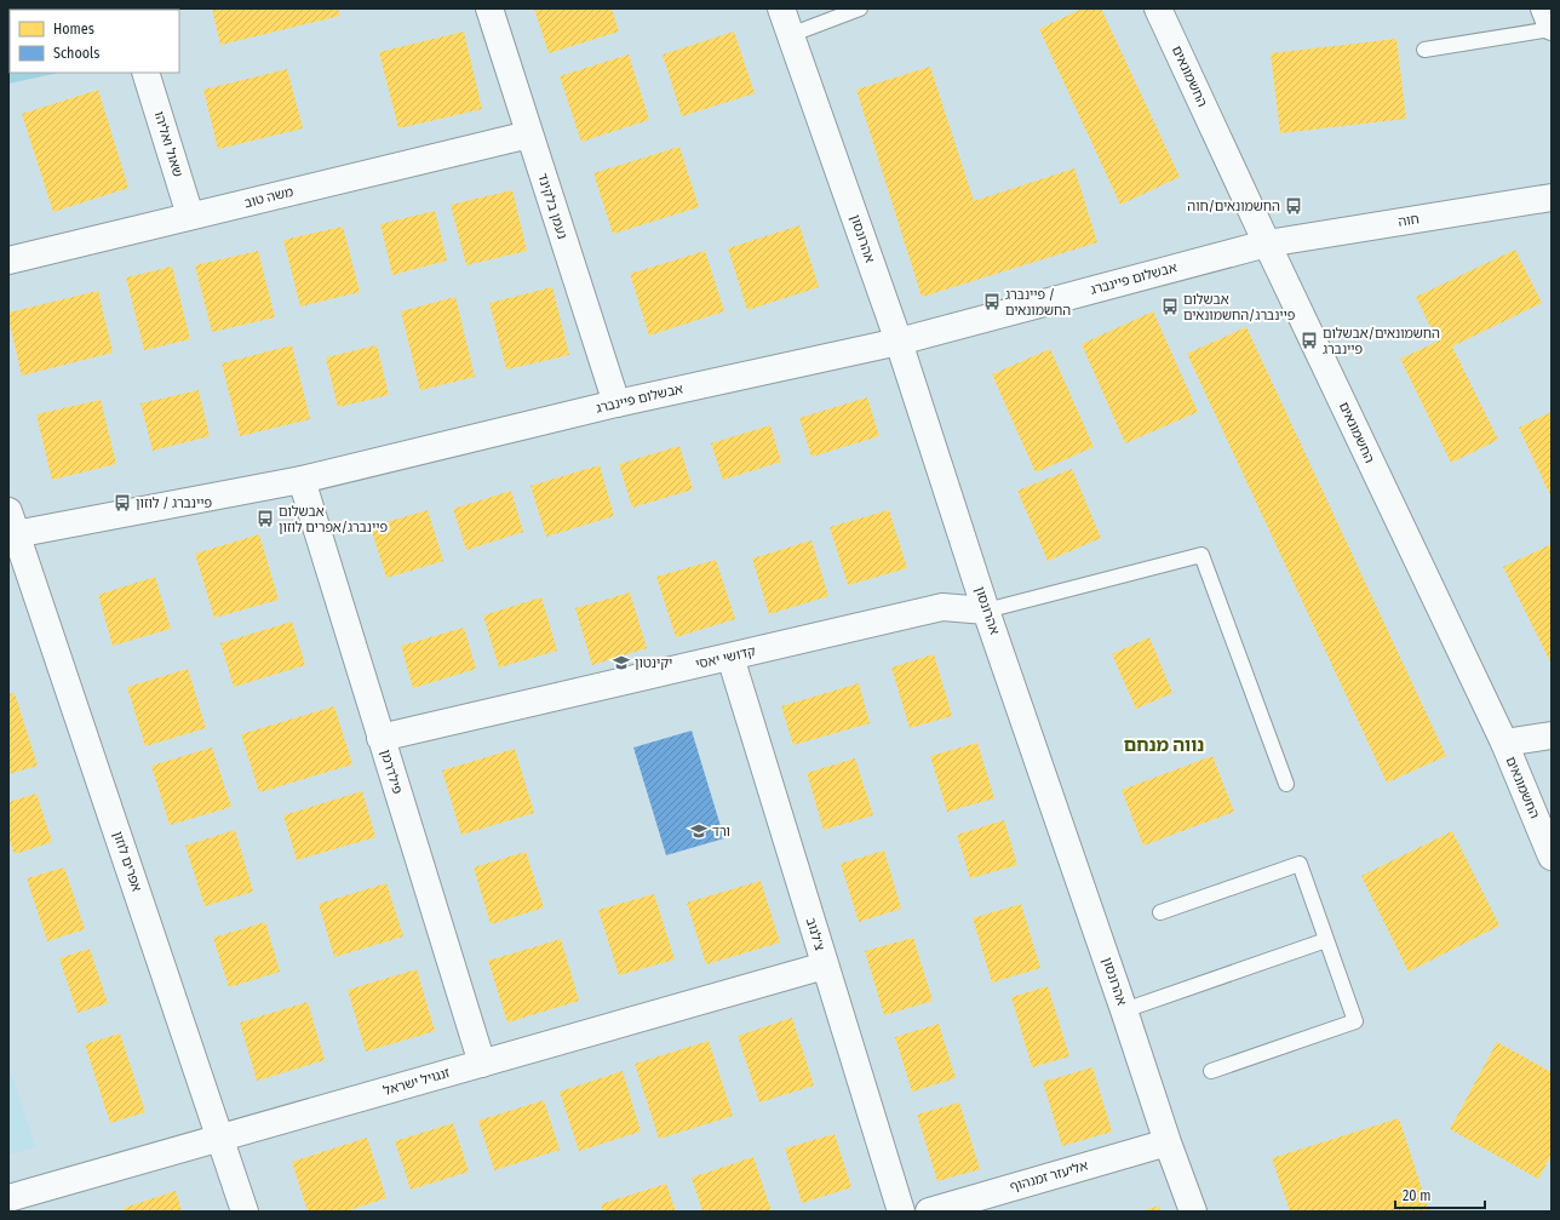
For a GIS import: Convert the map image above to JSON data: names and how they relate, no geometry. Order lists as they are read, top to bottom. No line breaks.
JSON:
{"streets":{"street":["החשמונאים","שאול ואליהו","משה טוב","נעמן בלקינד","חוה","אהרונסון","אבשלום פיינברג","קדושי יאסי","פילדרמן","אפרים לוזון","צ'לנוב","זנגויל ישראל","אליעזר זמנהוף"]},"crossings":[["החשמונאים","חוה"],["החשמונאים","אבשלום פיינברג"],["שאול ואליהו","משה טוב"],["משה טוב","נעמן בלקינד"],["נעמן בלקינד","אבשלום פיינברג"],["חוה","אבשלום פיינברג"],["אהרונסון","אבשלום פיינברג"],["אהרונסון","קדושי יאסי"],["אהרונסון","אליעזר זמנהוף"],["אבשלום פיינברג","פילדרמן"],["אבשלום פיינברג","אפרים לוזון"],["קדושי יאסי","פילדרמן"],["קדושי יאסי","צ'לנוב"],["פילדרמן","זנגויל ישראל"],["אפרים לוזון","זנגויל ישראל"],["צ'לנוב","זנגויל ישראל"]],"districts":["נווה מנחם"],"places":{"bus stop":["החשמונאים/חוה","פיינברג / החשמונאים","אבשלום פיינברג/החשמונאים","החשמונאים/אבשלום פיינברג","פיינברג / לוזון","אבשלום פיינברג/אפרים לוזון"],"school or university":["יקינטון","ורד"]},"legend":["Homes","Schools"],"scale_bar":"20 m"}
